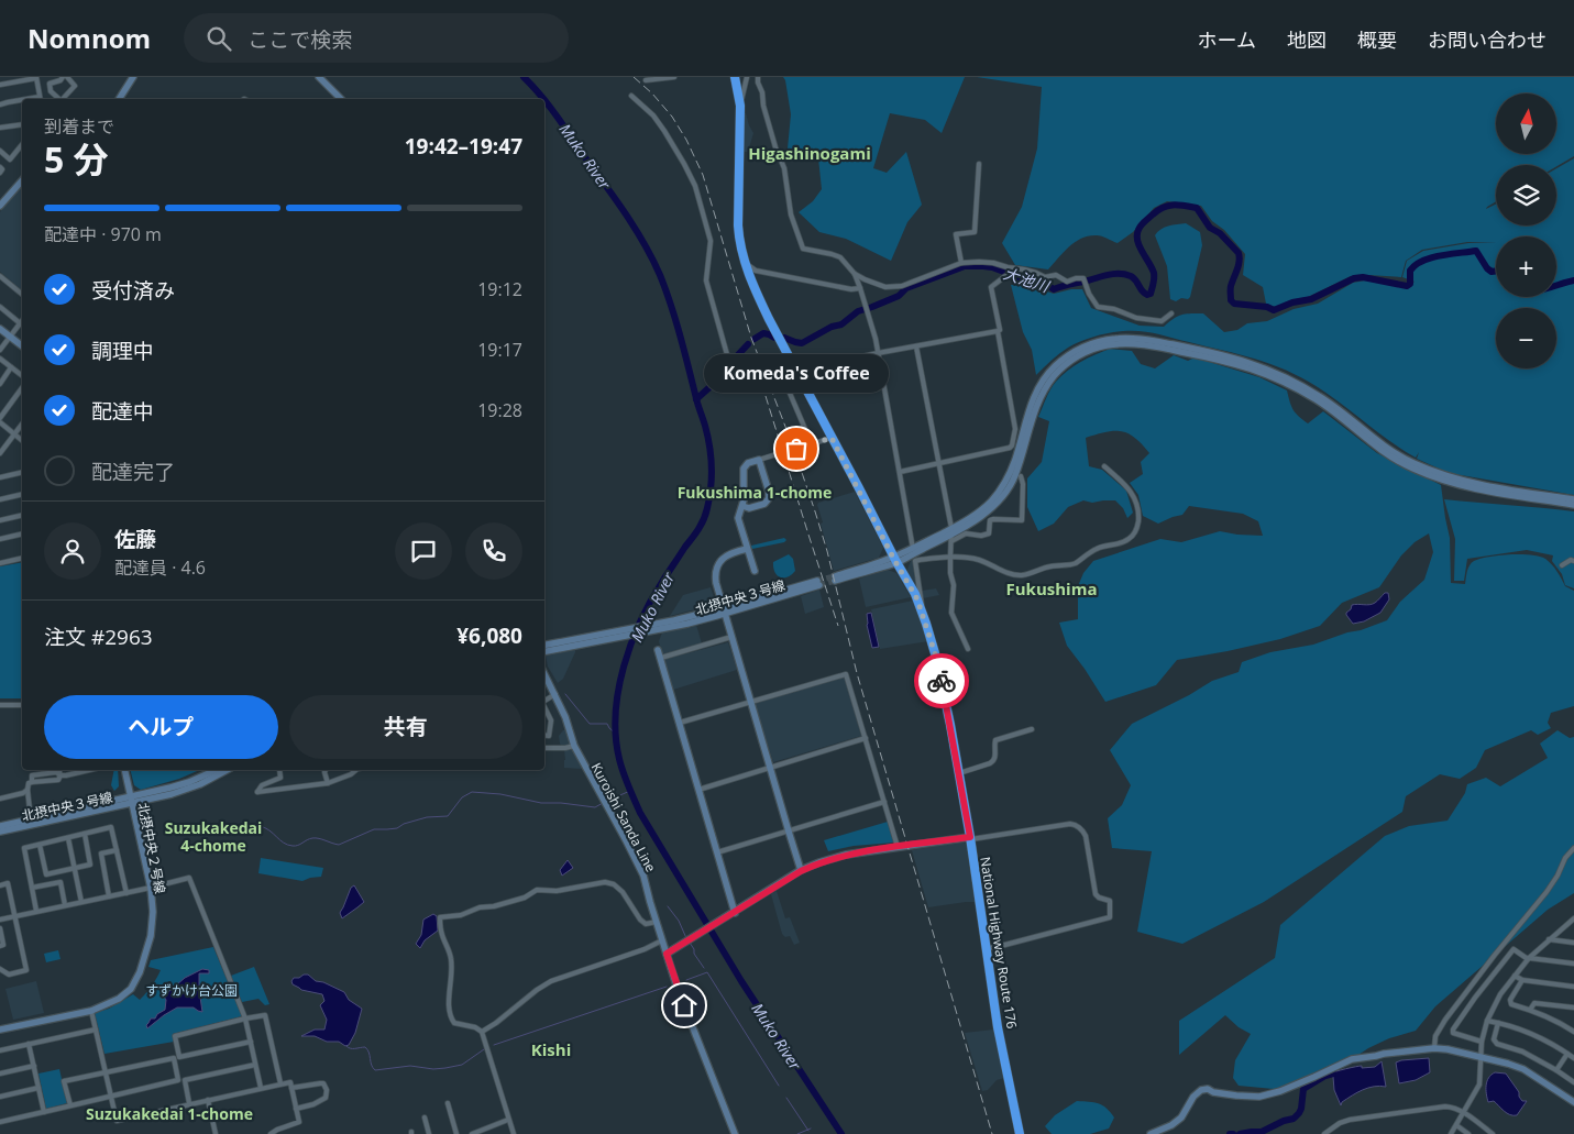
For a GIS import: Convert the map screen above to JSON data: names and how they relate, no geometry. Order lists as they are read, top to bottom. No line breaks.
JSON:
{"streets":{"highway":["National Highway Route 176"],"street":["北摂中央３号線","Kuroishi Sanda Line","北摂中央２号線"]},"crossings":[["北摂中央３号線","北摂中央２号線"]],"districts":["Higashinogami","Fukushima 1-chome","Fukushima","Suzukakedai 4-chome","Kishi","Suzukakedai 1-chome"],"water":["Muko River","大池川"],"parks":["すずかけ台公園"],"places":["Komeda's Coffee"],"north":"top","page":{"header":"Nomnom","search":"ここで検索","nav":["ホーム","地図","概要","お問い合わせ"],"map_buttons":["+","−"],"heading":["5 分","到着まで","19:42–19:47"],"panel":["佐藤","配達員 · 4.6","注文 #2963","¥6,080"],"bar":"配達中 · 970 m","list":[["受付済み","19:12"],["調理中","19:17"],["配達中","19:28"],"配達完了"],"bubble":"Komeda's Coffee","buttons":["ヘルプ","共有"]}}
